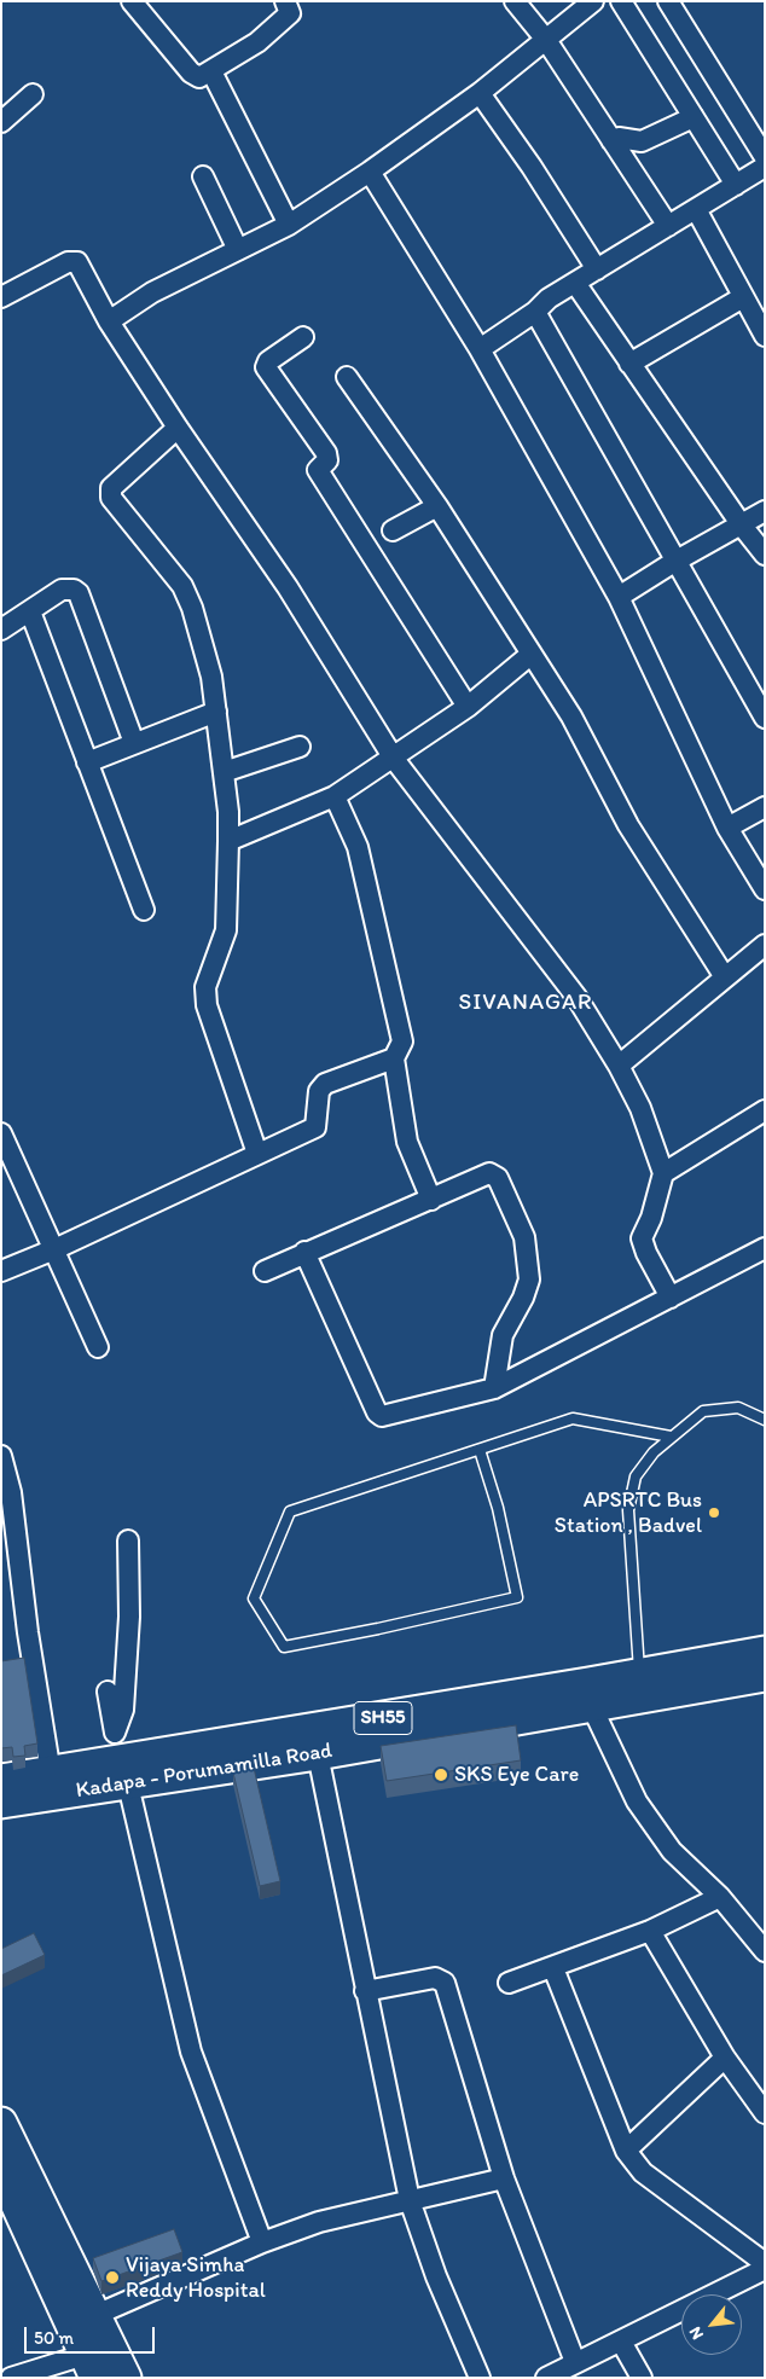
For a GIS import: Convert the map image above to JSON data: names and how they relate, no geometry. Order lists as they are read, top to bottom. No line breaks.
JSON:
{"streets":{"main road":["SH55","Kadapa - Porumamilla Road"]},"crossings":[["SH55","Kadapa - Porumamilla Road"]],"districts":["SIVANAGAR"],"places":["APSRTC Bus Station , Badvel","SKS Eye Care","Vijaya Simha Reddy Hospital"],"scale_bar":"50 m","north":"bottom left"}
